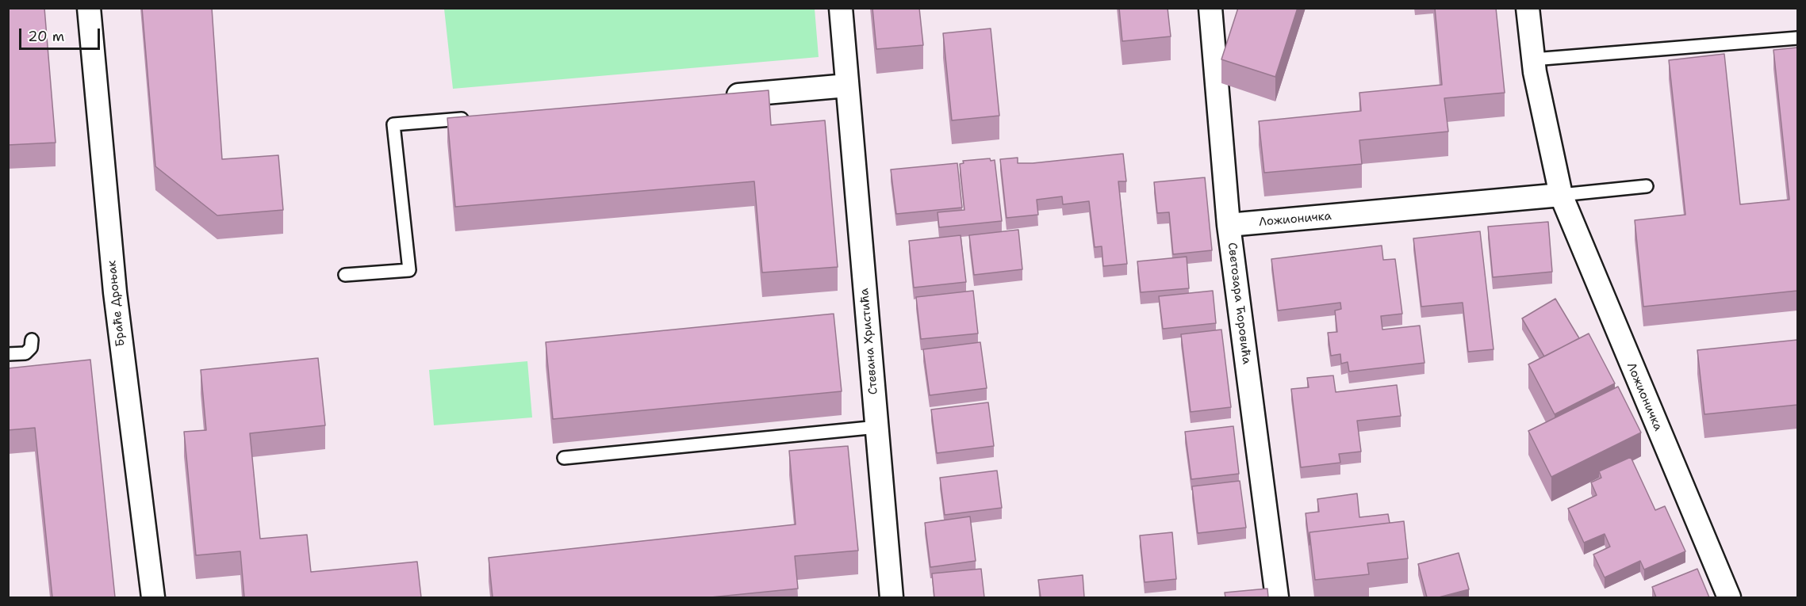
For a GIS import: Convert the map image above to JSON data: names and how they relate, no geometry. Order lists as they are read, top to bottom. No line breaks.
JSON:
{"streets":{"street":["Ложионичка","Браће Дроњак","Светозара Ћоровића","Стевана Христића"]},"crossings":[["Ложионичка","Светозара Ћоровића"]],"scale_bar":"20 m"}
